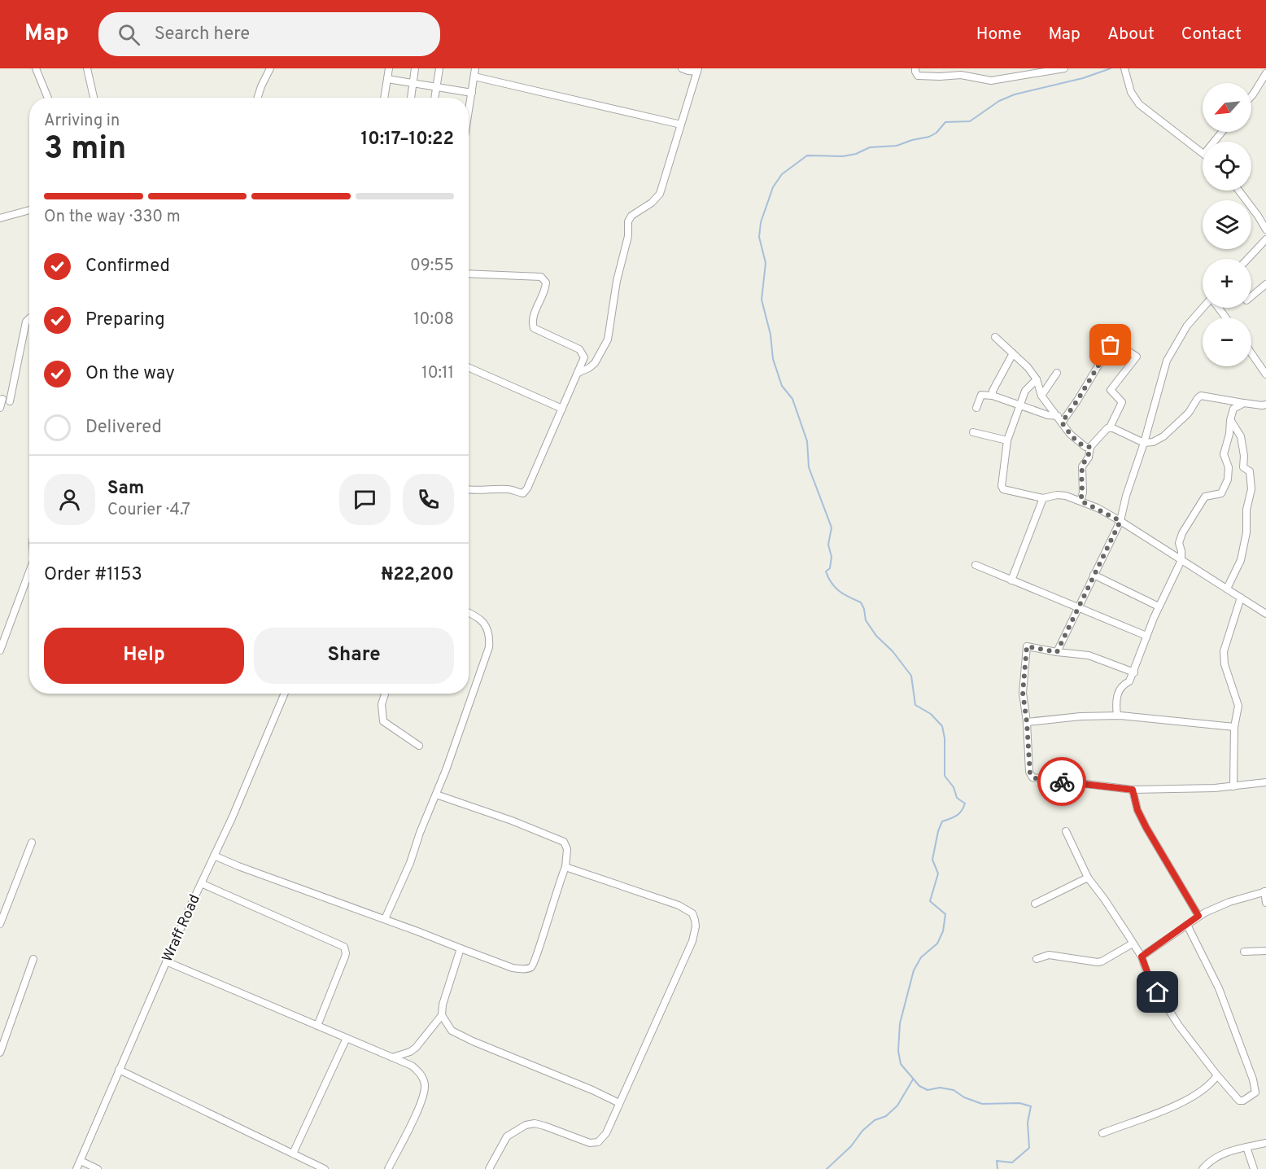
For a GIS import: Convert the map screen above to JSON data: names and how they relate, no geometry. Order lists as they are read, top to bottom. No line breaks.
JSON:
{"streets":{"street":["Wraff Road"]},"north":"bottom left","page":{"header":"Map","search":"Search here","nav":["Home","Map","About","Contact"],"map_buttons":["+","−"],"heading":["3 min","Arriving in","10:17–10:22"],"panel":["Sam","Courier · 4.7","Order #1153","₦22,200"],"bar":"On the way · 330 m","list":[["Confirmed","09:55"],["Preparing","10:08"],["On the way","10:11"],"Delivered"],"buttons":["Help","Share"]}}
